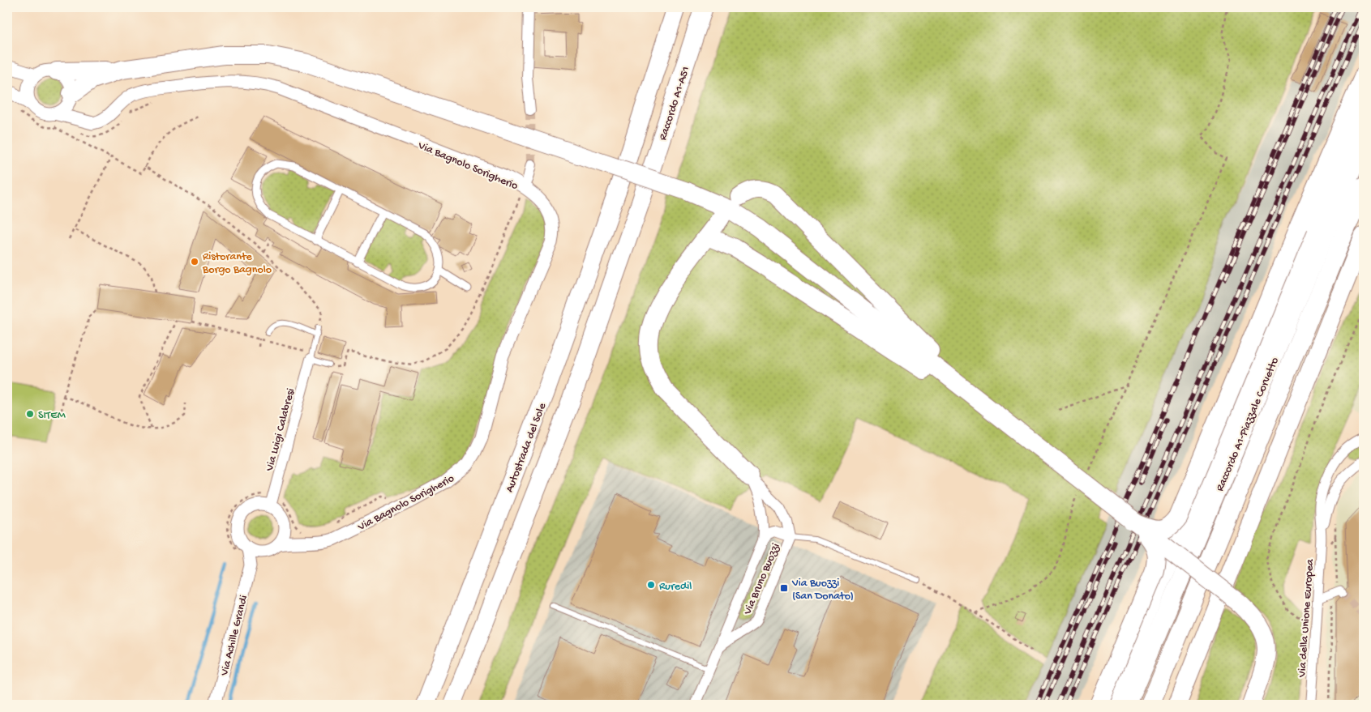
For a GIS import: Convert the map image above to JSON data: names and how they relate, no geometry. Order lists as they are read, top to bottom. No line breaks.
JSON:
{"streets":{"highway":["Raccordo A1-A51","Raccordo A1-Piazzale Corvetto","Autostrada del Sole"],"street":["Via Bagnolo Sorigherio","Via Luigi Calabresi","Via Bruno Buozzi","Via della Unione Europea","Via Achille Grandi"]},"crossings":[["Via Bagnolo Sorigherio","Via Luigi Calabresi"],["Via Bagnolo Sorigherio","Via Achille Grandi"],["Via Luigi Calabresi","Via Achille Grandi"]],"places":{"other":["Ristorante Borgo Bagnolo","SITEM","Ruredil"],"transit":["Via Buozzi (San Donato)"]}}
